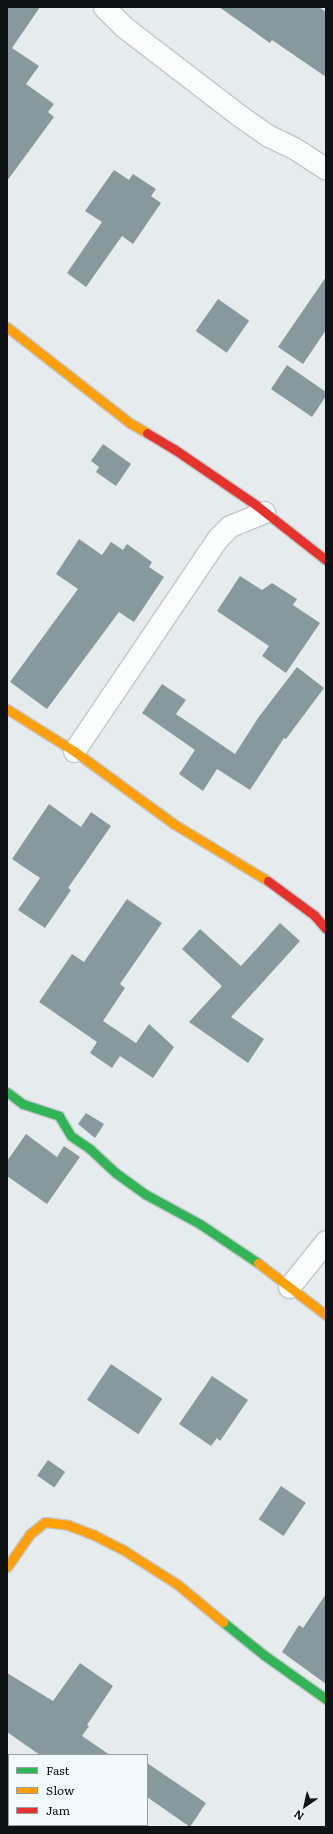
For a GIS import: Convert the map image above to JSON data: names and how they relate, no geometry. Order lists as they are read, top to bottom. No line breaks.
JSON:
{"legend":["Fast","Slow","Jam"],"north":"bottom left"}
